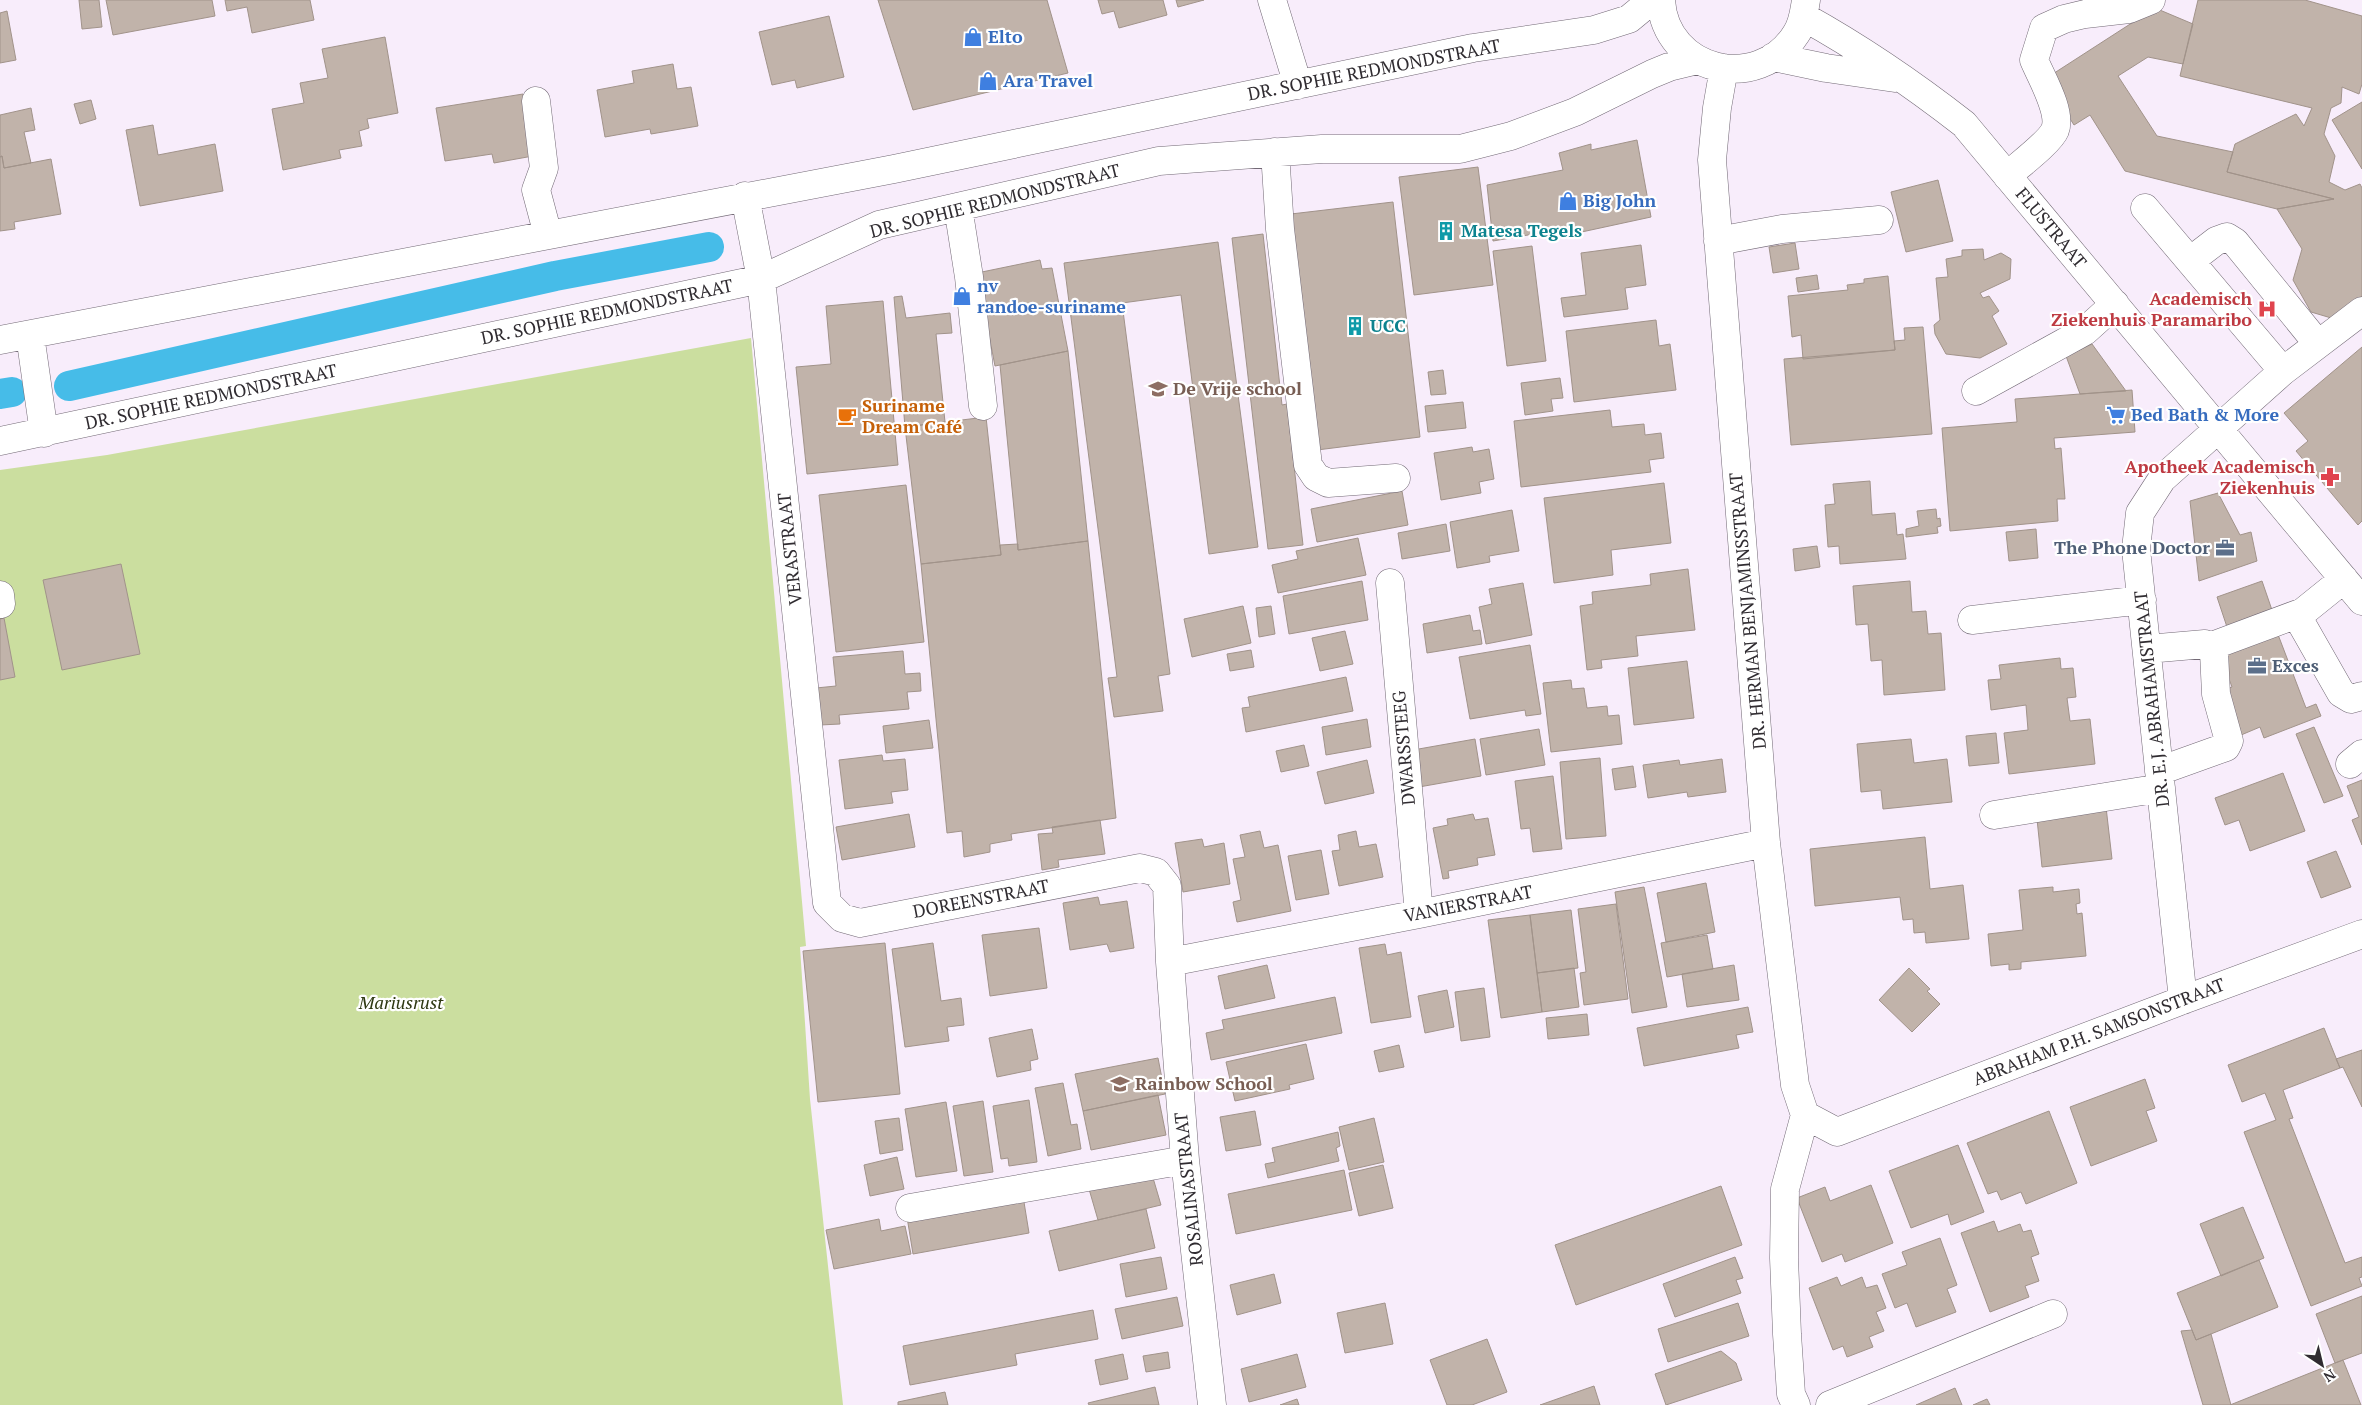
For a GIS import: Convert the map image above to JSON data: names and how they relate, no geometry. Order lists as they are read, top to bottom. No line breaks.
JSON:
{"streets":{"street":["DR. SOPHIE REDMONDSTRAAT","FLUSTRAAT","VERASTRAAT","DR. HERMAN BENJAMINSSTRAAT","DR. E.J. ABRAHAMSTRAAT","DWARSSTEEG","DOREENSTRAAT","VANIERSTRAAT","ABRAHAM P.H. SAMSONSTRAAT","ROSALINASTRAAT"]},"crossings":[["DR. SOPHIE REDMONDSTRAAT","VERASTRAAT"],["FLUSTRAAT","DR. E.J. ABRAHAMSTRAAT"],["VERASTRAAT","DOREENSTRAAT"],["DR. HERMAN BENJAMINSSTRAAT","VANIERSTRAAT"],["DR. HERMAN BENJAMINSSTRAAT","ABRAHAM P.H. SAMSONSTRAAT"],["DR. E.J. ABRAHAMSTRAAT","ABRAHAM P.H. SAMSONSTRAAT"],["DWARSSTEEG","VANIERSTRAAT"],["DOREENSTRAAT","ROSALINASTRAAT"],["VANIERSTRAAT","ROSALINASTRAAT"]],"parks":["Mariusrust"],"places":{"shop":["Elto","Ara Travel","Big John","nv randoe-suriname"],"building":["Matesa Tegels","UCC"],"hospital":["Academisch Ziekenhuis Paramaribo"],"school or university":["De Vrije school","Rainbow School"],"supermarket":["Bed Bath & More"],"cafe":["Suriname Dream Café"],"pharmacy":["Apotheek Academisch Ziekenhuis"],"office":["The Phone Doctor","Exces"]},"north":"bottom right"}
